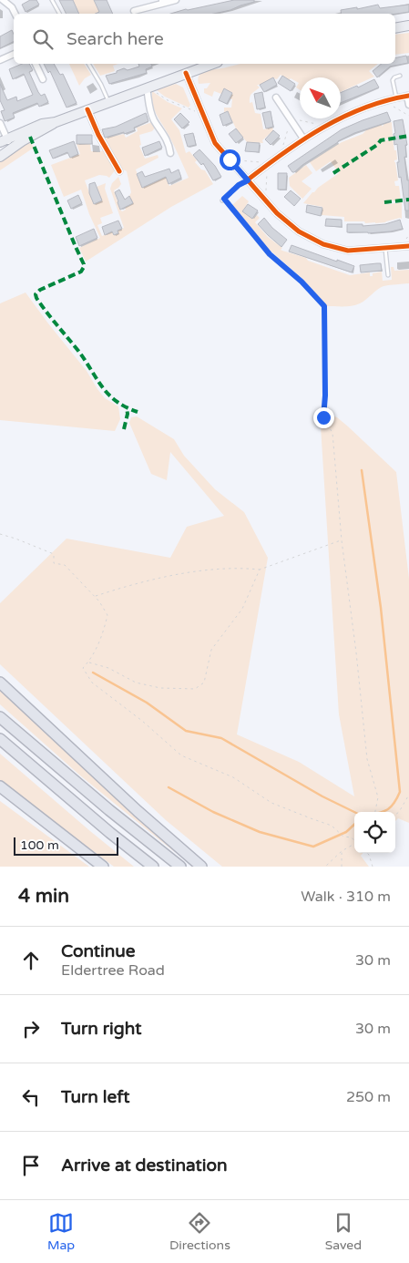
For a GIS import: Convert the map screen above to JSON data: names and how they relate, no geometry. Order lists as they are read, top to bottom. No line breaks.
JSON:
{"scale_bar":"100 m","north":"top left","page":{"search":"Search here","scale":"100 m","heading":["4 min","Walk · 310 m"],"list":[["Continue","Eldertree Road","30 m"],["Turn right","30 m"],["Turn left","250 m"],"Arrive at destination"],"nav":["Map","Directions","Saved"]}}
